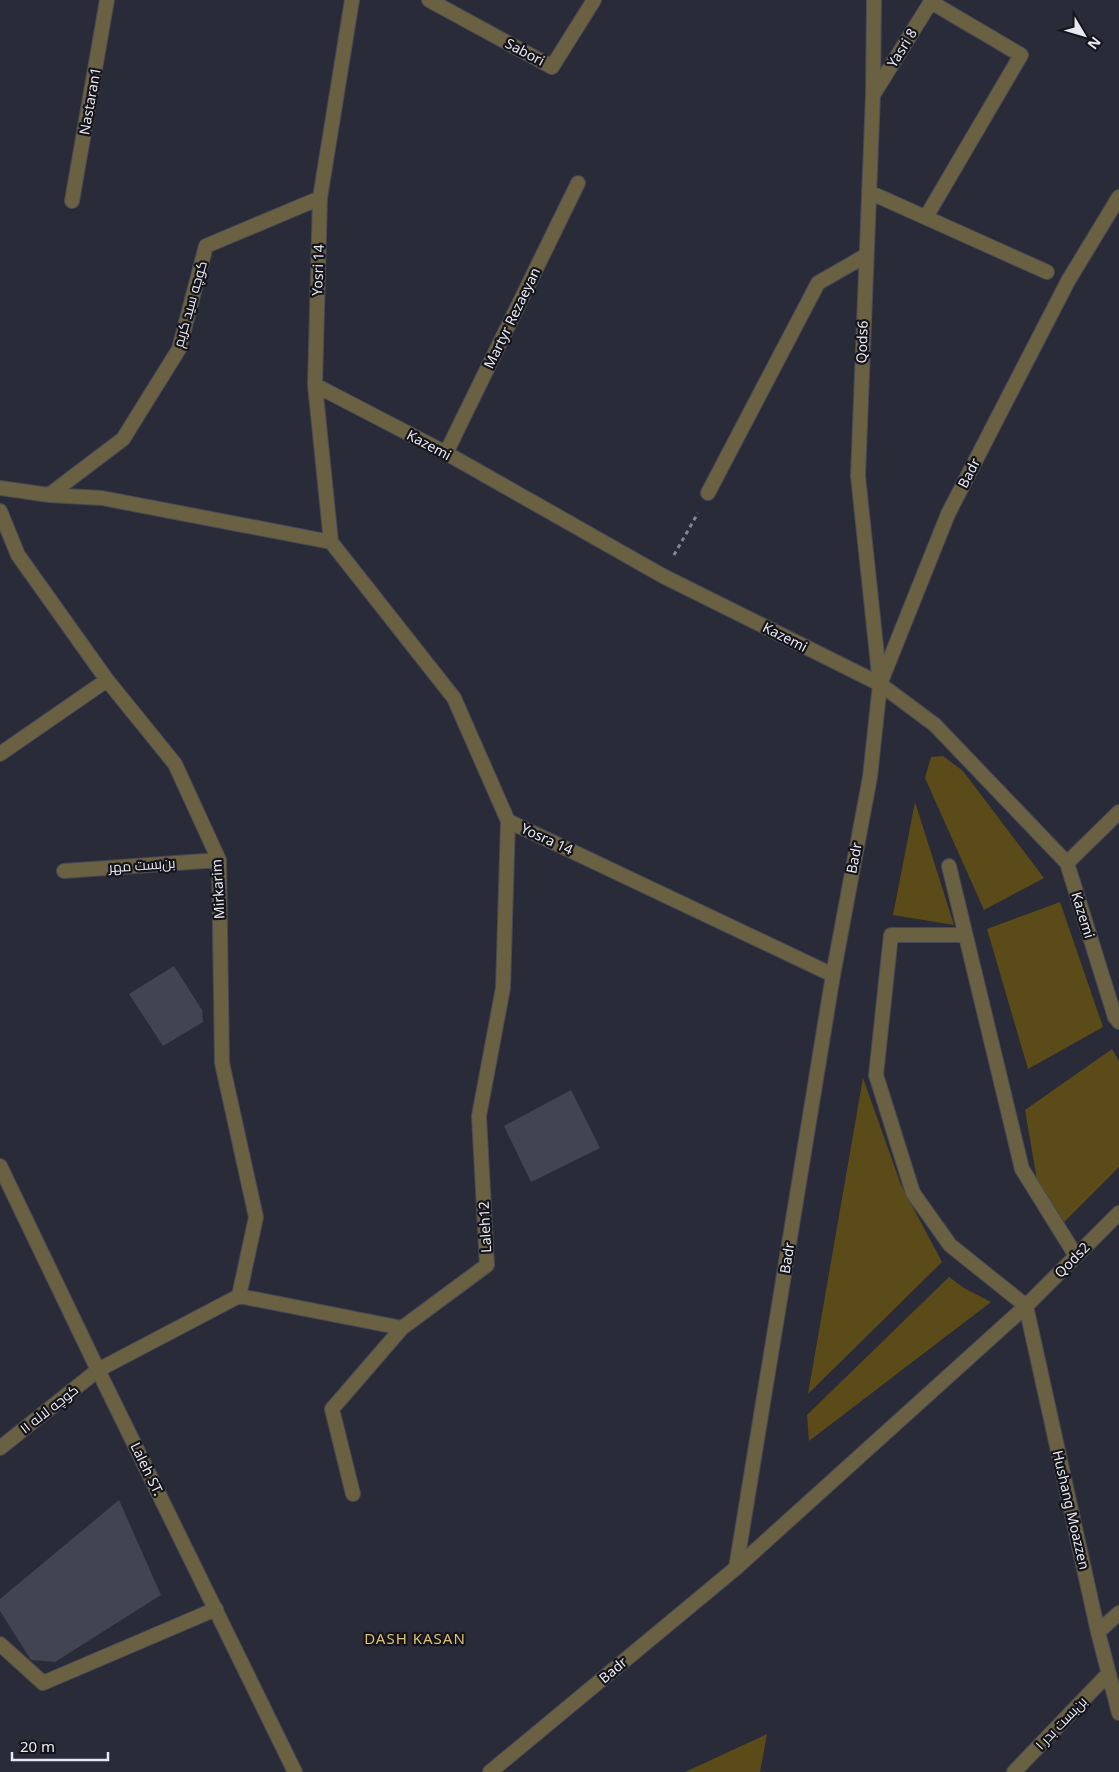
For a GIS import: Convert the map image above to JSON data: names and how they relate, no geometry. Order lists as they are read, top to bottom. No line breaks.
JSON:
{"streets":{"street":["Yasri 8","Sabori","Nastaran1","Yosri 14","کوچه سید کریم","Martyr Rezaeyan","Qods6","Kazemi","Badr","Yosra 14","بن‌بست مهر","Mirkarim","Laleh12","Qods2","کوچه لاله ۱۱","Laleh ST.","Hushang Moazzen","بن‌بست بدر ۱"]},"crossings":[["Yasri 8","Qods6"],["Yosri 14","کوچه سید کریم"],["Yosri 14","Kazemi"],["Yosri 14","Yosra 14"],["Martyr Rezaeyan","Kazemi"],["Qods6","Kazemi"],["Qods6","Badr"],["Kazemi","Badr"],["Badr","Yosra 14"],["Badr","Qods2"],["Badr","Hushang Moazzen"],["Yosra 14","Laleh12"],["بن‌بست مهر","Mirkarim"],["Qods2","Hushang Moazzen"],["کوچه لاله ۱۱","Laleh ST."],["Hushang Moazzen","بن‌بست بدر ۱"]],"districts":["DASH KASAN"],"scale_bar":"20 m","north":"bottom right"}
